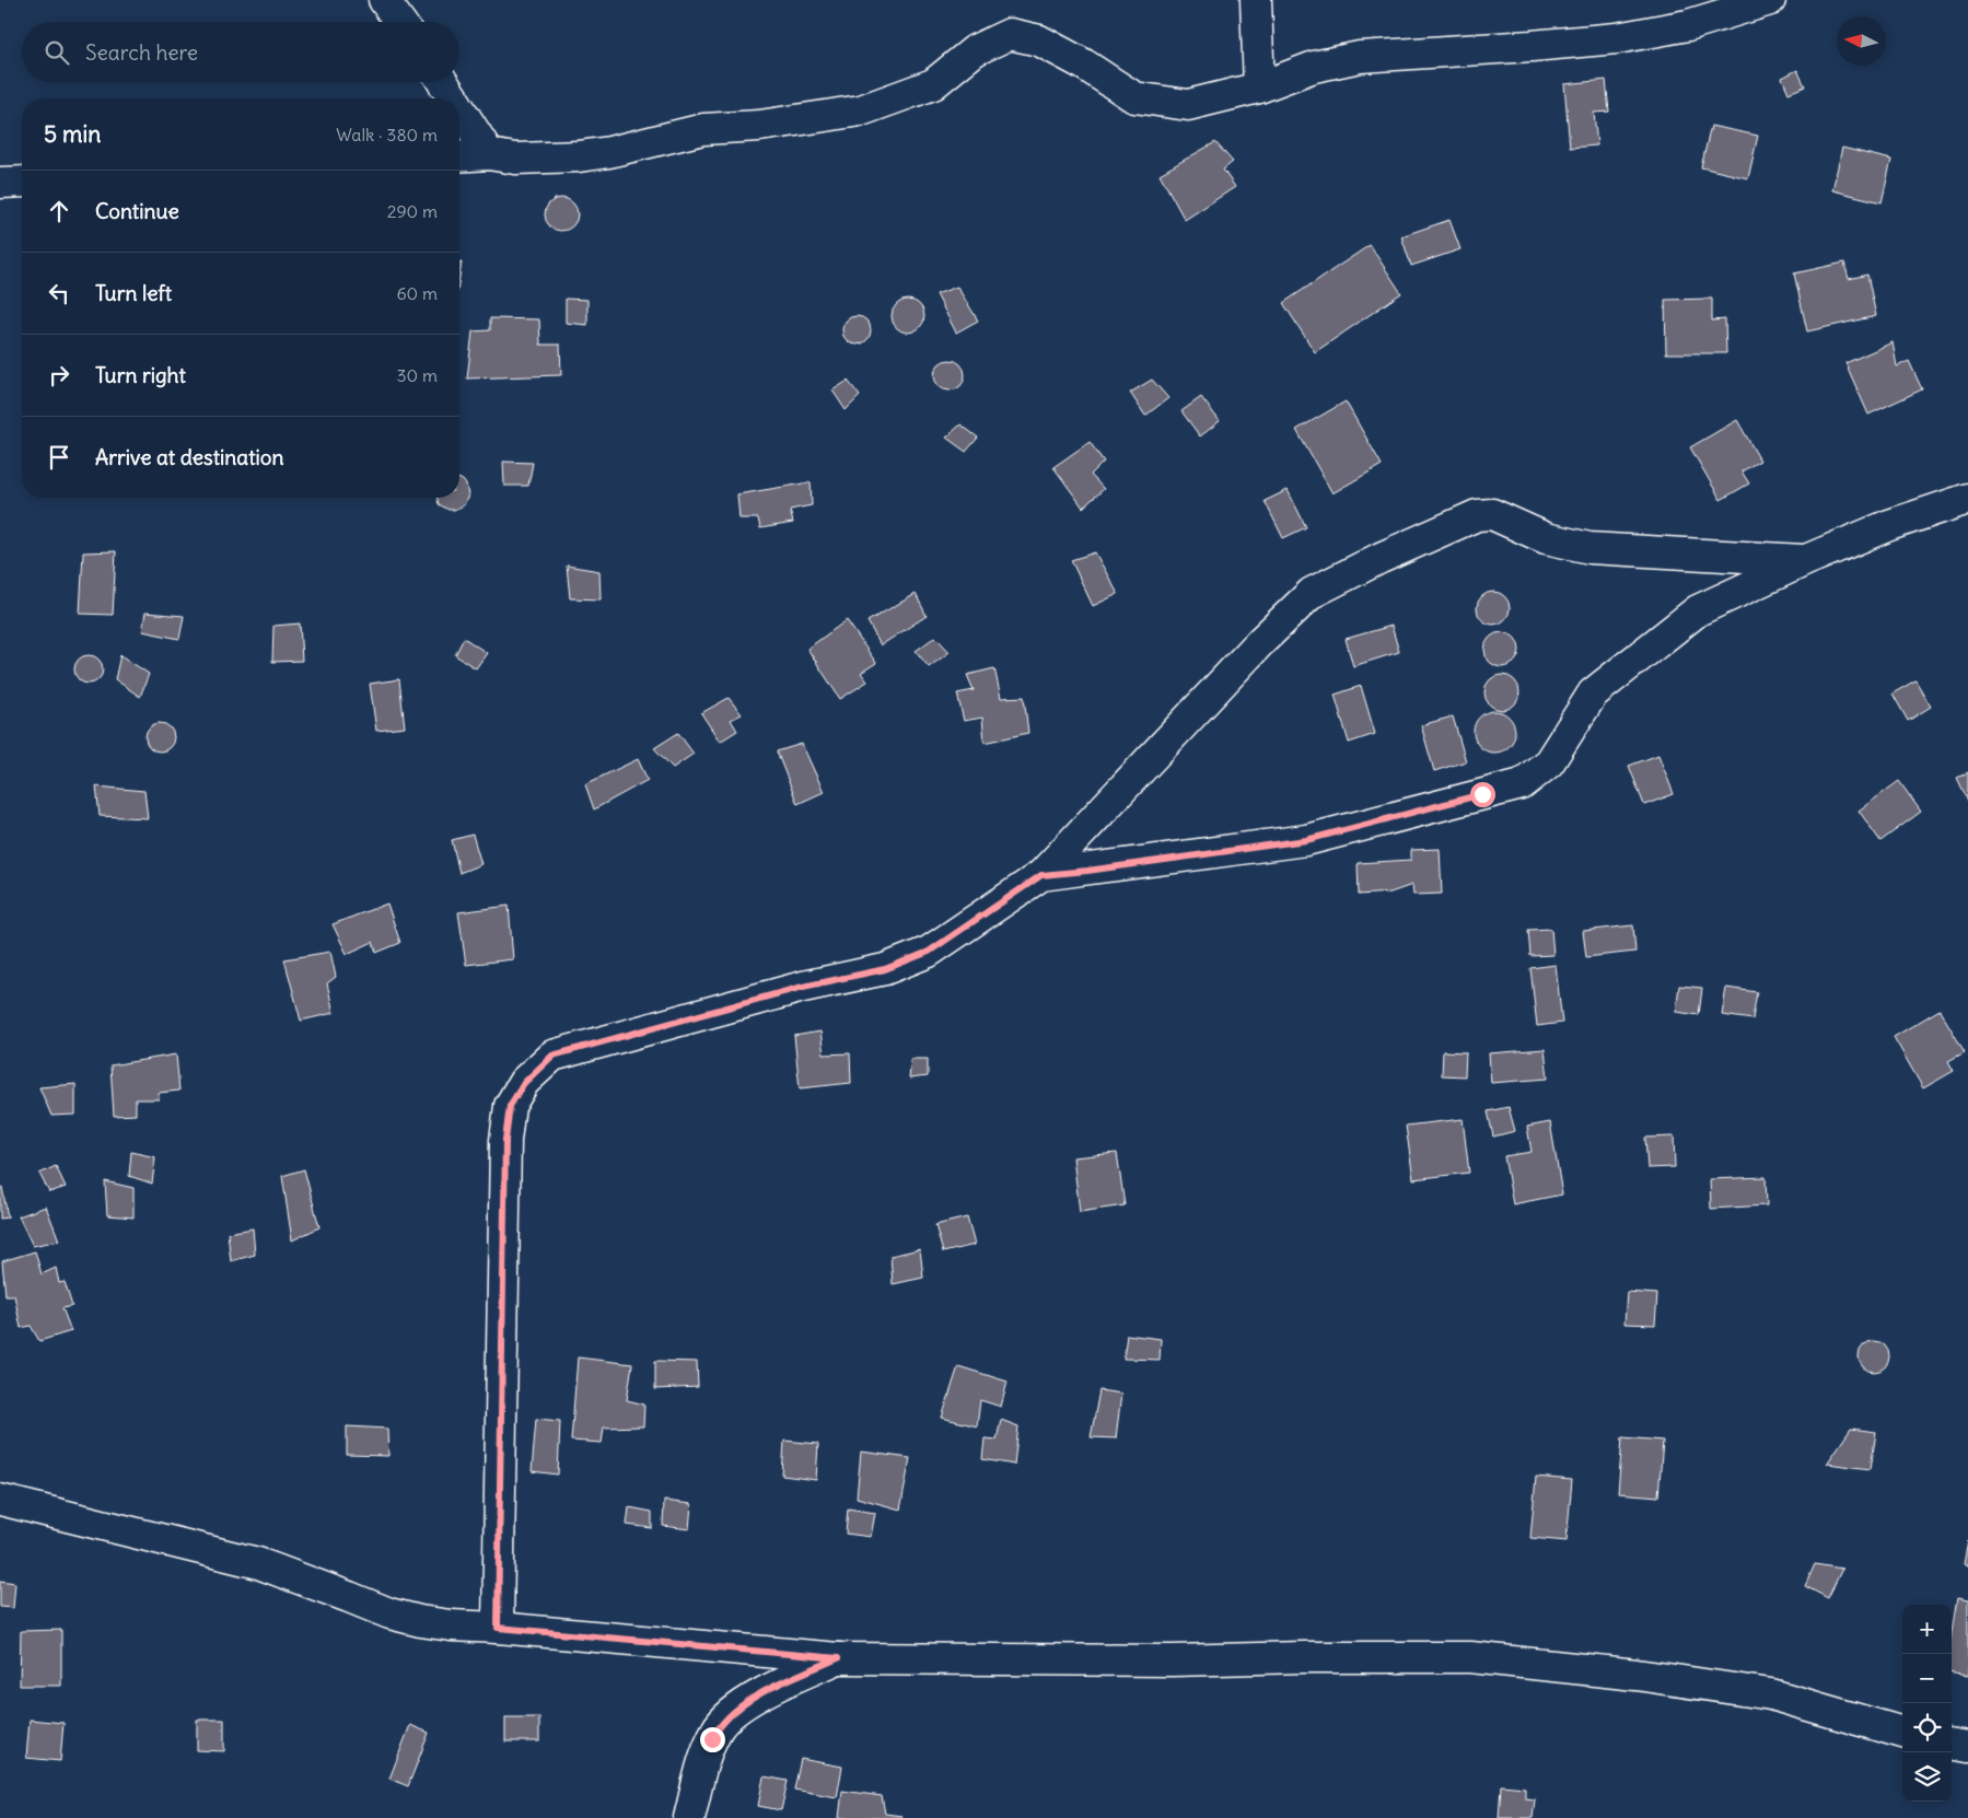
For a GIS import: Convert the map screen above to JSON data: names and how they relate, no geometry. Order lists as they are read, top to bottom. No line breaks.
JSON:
{"north":"left","page":{"search":"Search here","heading":["5 min","Walk · 380 m"],"list":[["Continue","290 m"],["Turn left","60 m"],["Turn right","30 m"],"Arrive at destination"],"map_buttons":["+","−"]}}
